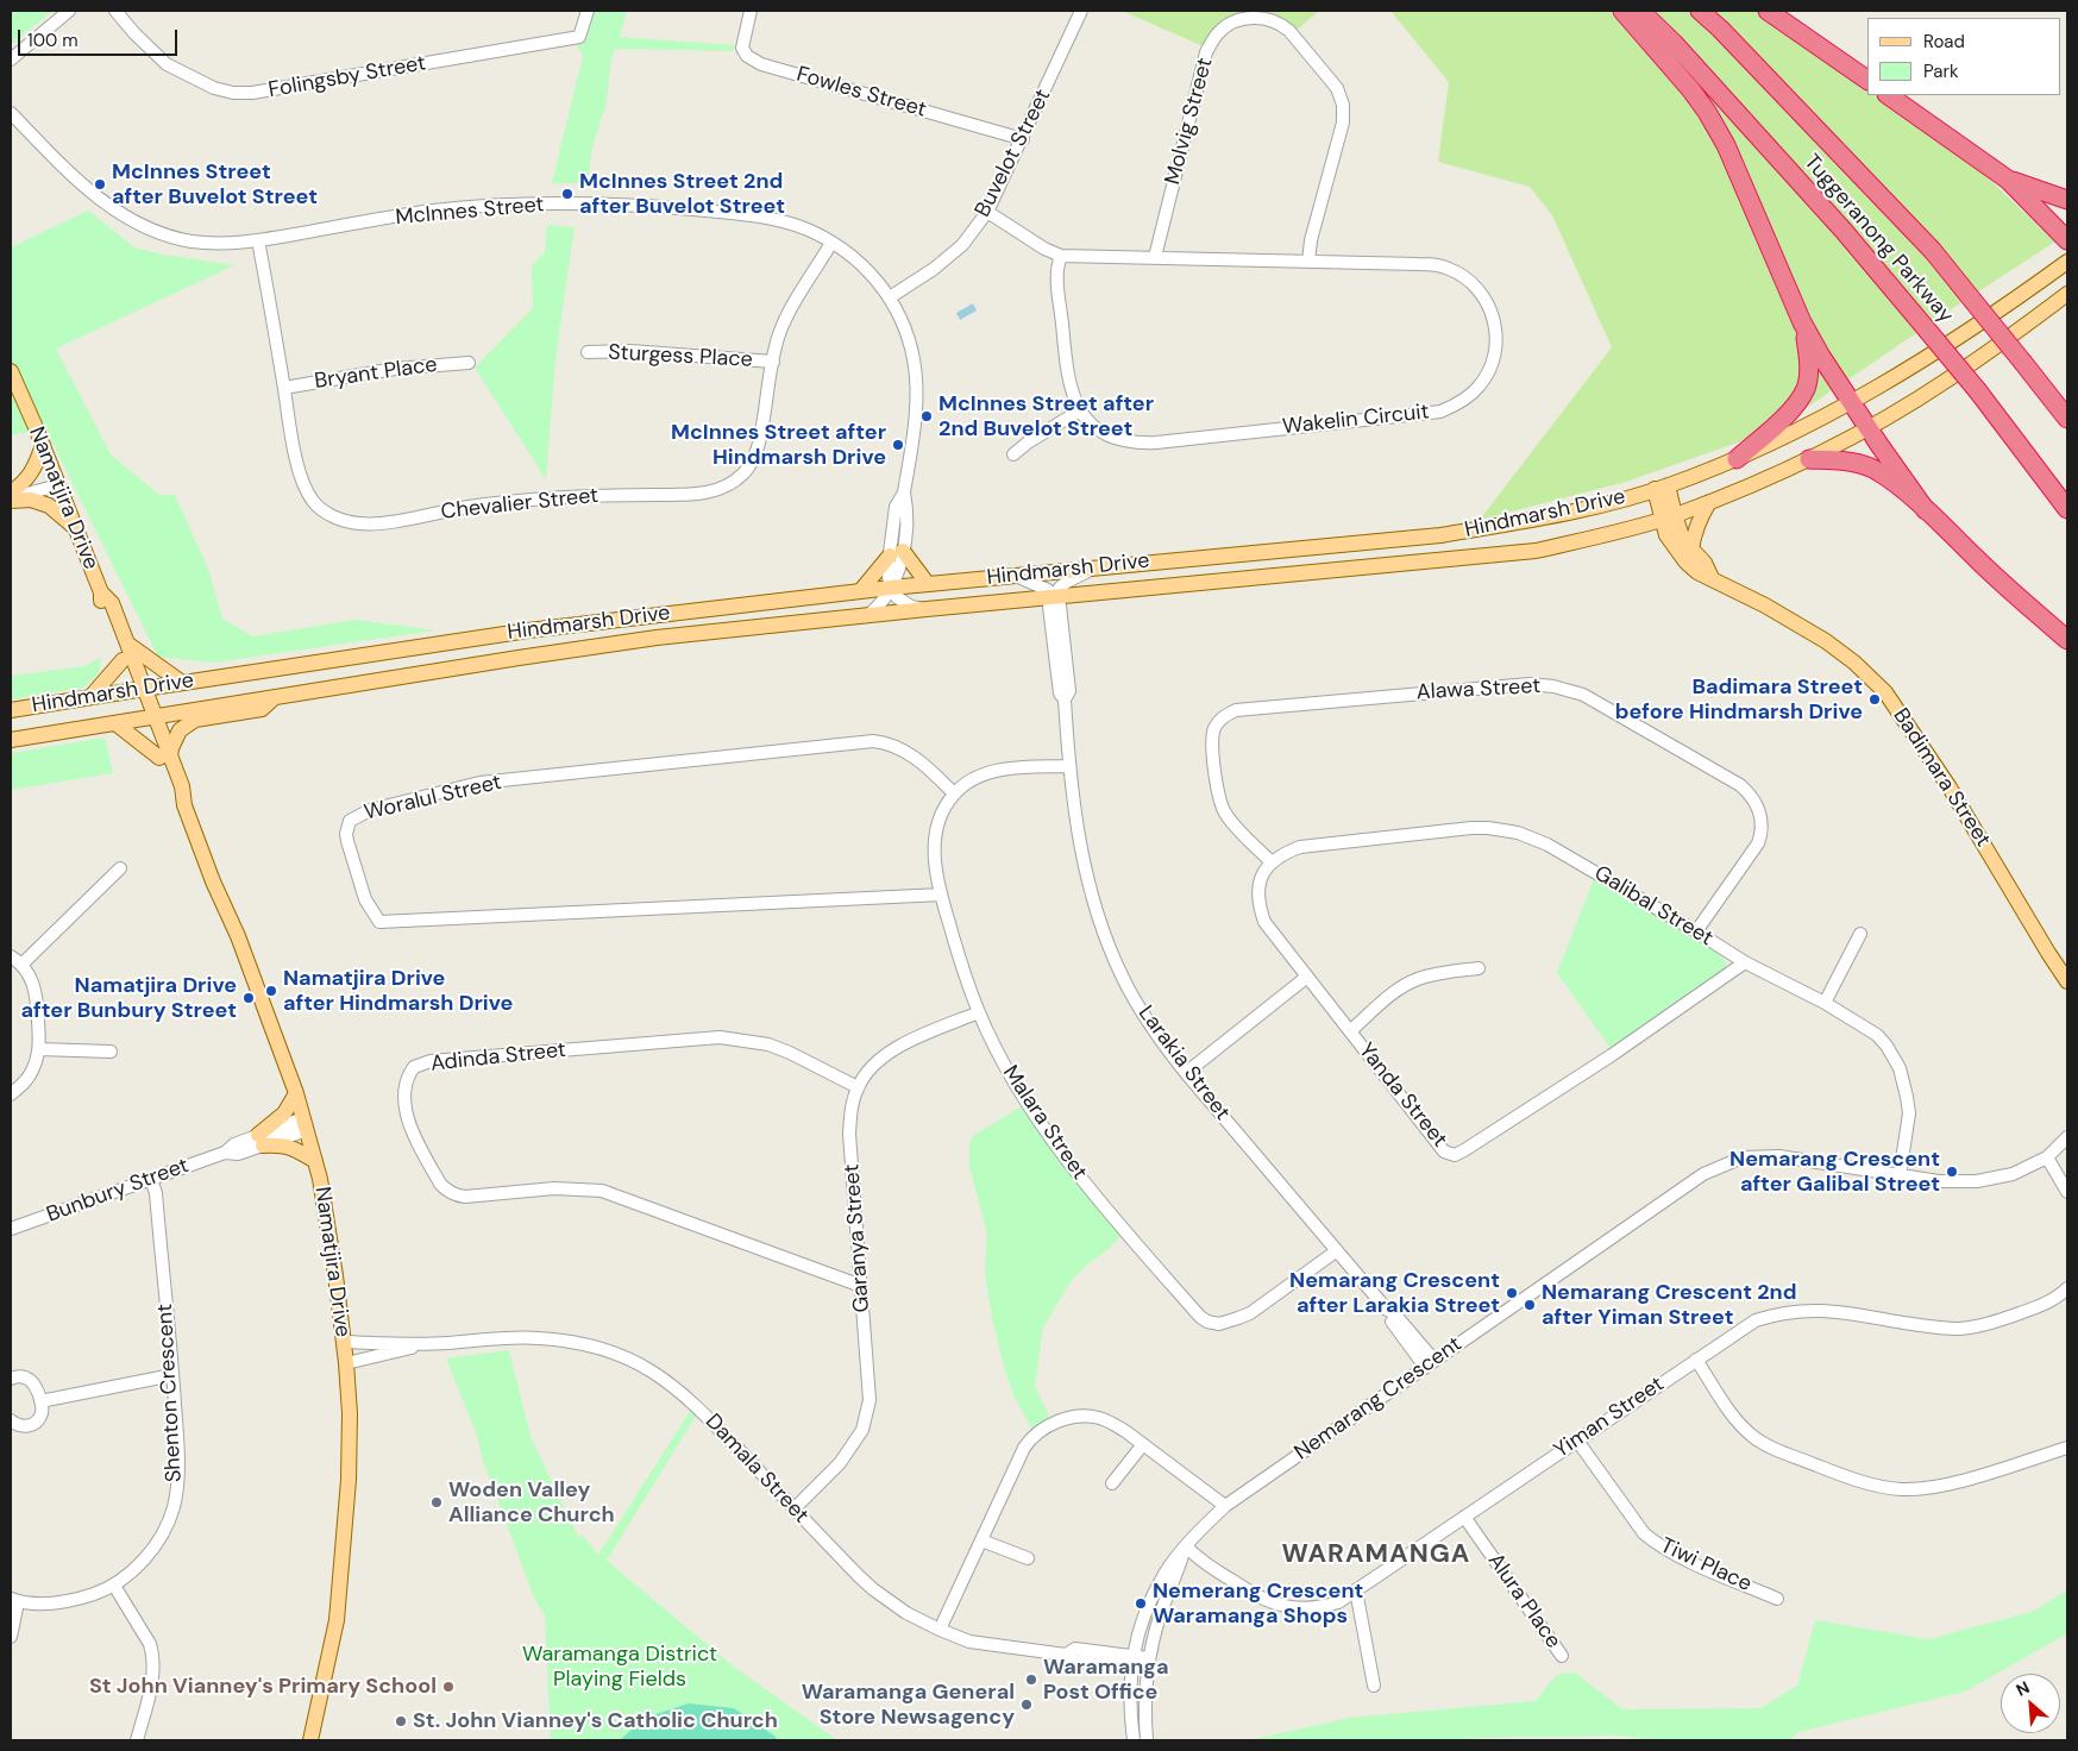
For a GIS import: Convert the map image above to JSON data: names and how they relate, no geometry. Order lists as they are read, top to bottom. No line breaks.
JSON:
{"streets":{"highway":["Tuggeranong Parkway"],"main road":["Namatjira Drive","Hindmarsh Drive","Badimara Street"],"street":["Folingsby Street","Fowles Street","Molvig Street","Buvelot Street","McInnes Street","Sturgess Place","Bryant Place","Wakelin Circuit","Chevalier Street","Alawa Street","Woralul Street","Galibal Street","Adinda Street","Larakia Street","Yanda Street","Malara Street","Bunbury Street","Garanya Street","Shenton Crescent","Nemarang Crescent","Yiman Street","Damala Street","Tiwi Place","Alura Place"]},"crossings":[["Fowles Street","Buvelot Street"],["Molvig Street","Wakelin Circuit"],["Buvelot Street","McInnes Street"],["Buvelot Street","Wakelin Circuit"],["McInnes Street","Chevalier Street"],["McInnes Street","Hindmarsh Drive"],["Sturgess Place","Chevalier Street"],["Bryant Place","Chevalier Street"],["Namatjira Drive","Hindmarsh Drive"],["Namatjira Drive","Bunbury Street"],["Namatjira Drive","Damala Street"],["Hindmarsh Drive","Badimara Street"],["Hindmarsh Drive","Larakia Street"],["Alawa Street","Galibal Street"],["Alawa Street","Yanda Street"],["Woralul Street","Malara Street"],["Galibal Street","Yanda Street"],["Galibal Street","Nemarang Crescent"],["Adinda Street","Garanya Street"],["Larakia Street","Malara Street"],["Larakia Street","Nemarang Crescent"],["Malara Street","Garanya Street"],["Bunbury Street","Shenton Crescent"],["Garanya Street","Damala Street"],["Nemarang Crescent","Yiman Street"],["Nemarang Crescent","Damala Street"],["Yiman Street","Tiwi Place"],["Yiman Street","Alura Place"]],"districts":["WARAMANGA"],"parks":["Waramanga District Playing Fields"],"places":["McInnes Street after Buvelot Street","McInnes Street 2nd after Buvelot Street","McInnes Street after 2nd Buvelot Street","McInnes Street after Hindmarsh Drive","Badimara Street before Hindmarsh Drive","Namatjira Drive after Hindmarsh Drive","Namatjira Drive after Bunbury Street","Nemarang Crescent after Galibal Street","Nemarang Crescent after Larakia Street","Nemarang Crescent 2nd after Yiman Street","Woden Valley Alliance Church","Nemerang Crescent Waramanga Shops","Waramanga Post Office","St John Vianney's Primary School","Waramanga General Store Newsagency","St. John Vianney's Catholic Church"],"legend":["Road","Park"],"scale_bar":"100 m","north":"top left"}
